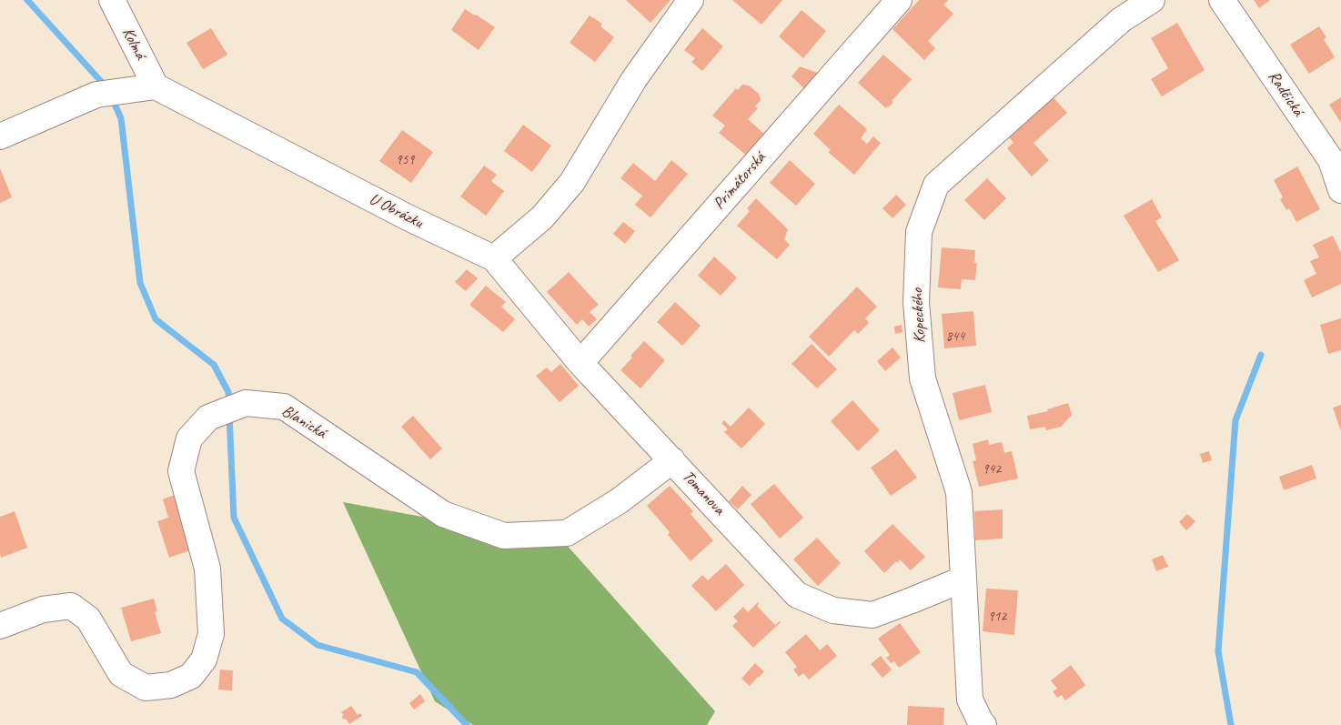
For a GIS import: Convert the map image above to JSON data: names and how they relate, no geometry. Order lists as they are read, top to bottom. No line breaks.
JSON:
{"streets":{"street":["Kolmá","Radčická","Primátorská","U Obrázku","Kopeckého","Blanická","Tomanova"]},"crossings":[["Kolmá","U Obrázku"],["Primátorská","Tomanova"],["U Obrázku","Tomanova"],["Kopeckého","Tomanova"],["Blanická","Tomanova"]],"house_numbers":["959","844","942","912"]}
